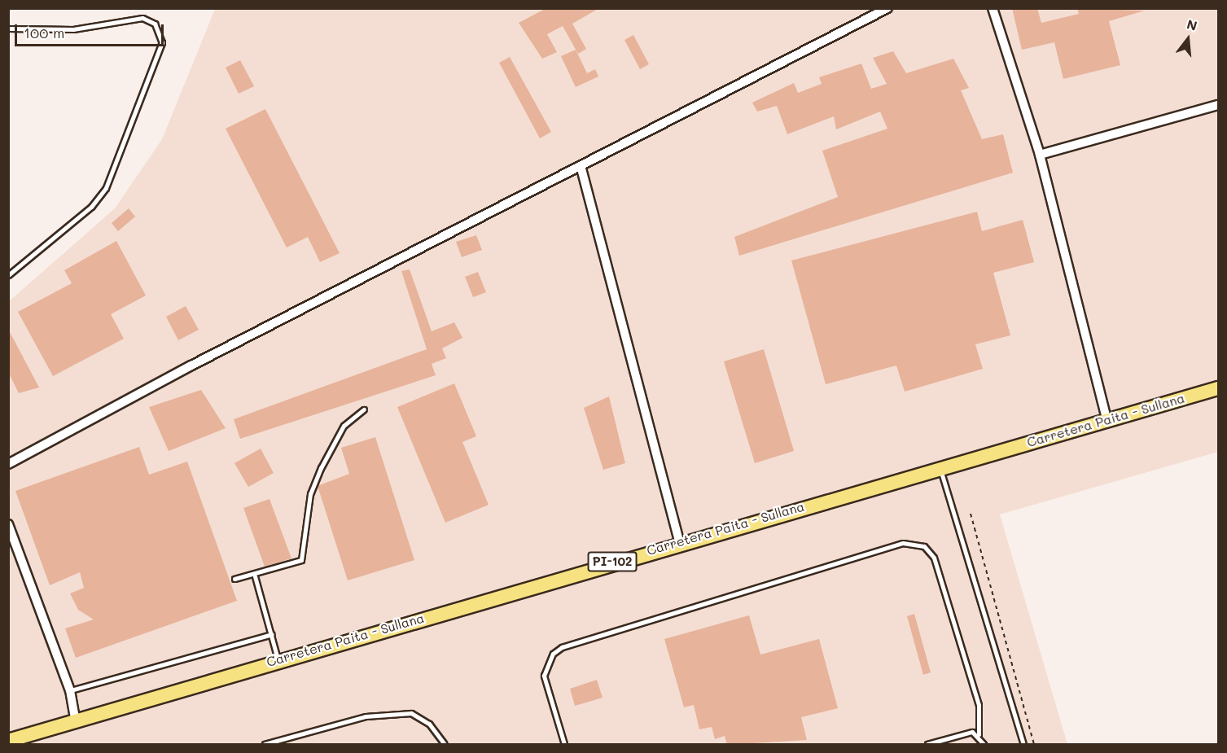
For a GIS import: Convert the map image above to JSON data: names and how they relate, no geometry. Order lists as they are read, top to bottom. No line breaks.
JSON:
{"streets":{"main road":["Carretera Paita - Sullana","PI-102"]},"scale_bar":"100 m","north":"top"}
